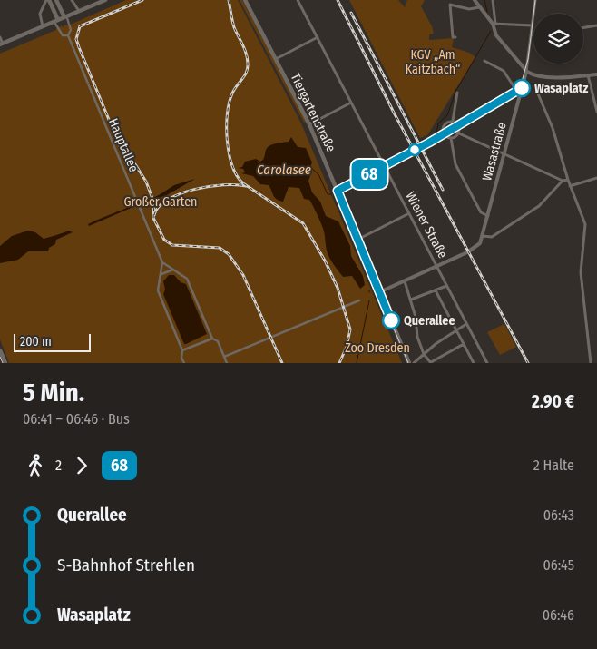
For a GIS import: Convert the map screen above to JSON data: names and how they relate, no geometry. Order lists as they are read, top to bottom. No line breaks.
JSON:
{"streets":{"main road":["Tiergartenstraße"],"street":["Hauptallee","Wasastraße","Wiener Straße"]},"water":["Carolasee"],"parks":["KGV „Am Kaitzbach“","Großer Garten","Zoo Dresden"],"places":["Wasaplatz","Querallee"],"lines":["bus line 68"],"scale_bar":"200 m","page":{"on_map":"68","scale":"200 m","heading":["5 Min.","06:41 – 06:46 · Bus","2.90 €"],"legs":["2","68","2 Halte"],"list":[{"name":"Querallee","value":"06:43"},{"name":"S-Bahnhof Strehlen","value":"06:45"},{"name":"Wasaplatz","value":"06:46"}]}}
